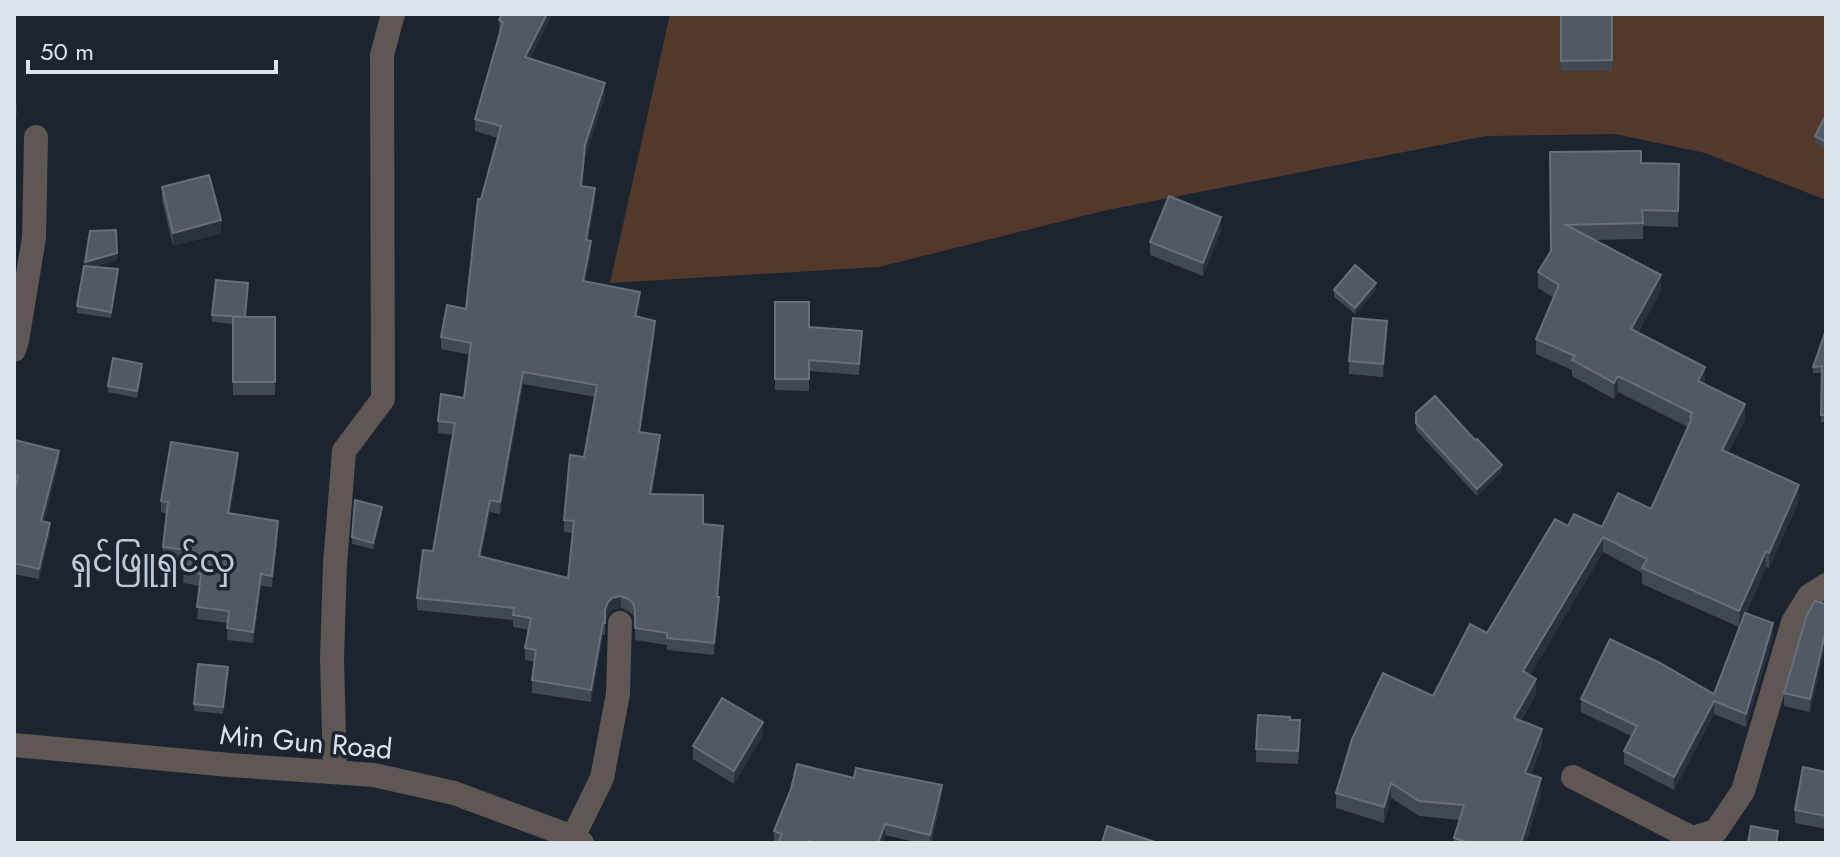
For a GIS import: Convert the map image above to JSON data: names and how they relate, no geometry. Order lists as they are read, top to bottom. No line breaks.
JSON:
{"streets":{"street":["Min Gun Road"]},"districts":["ရှင်ဖြူရှင်လှ"],"scale_bar":"50 m"}
